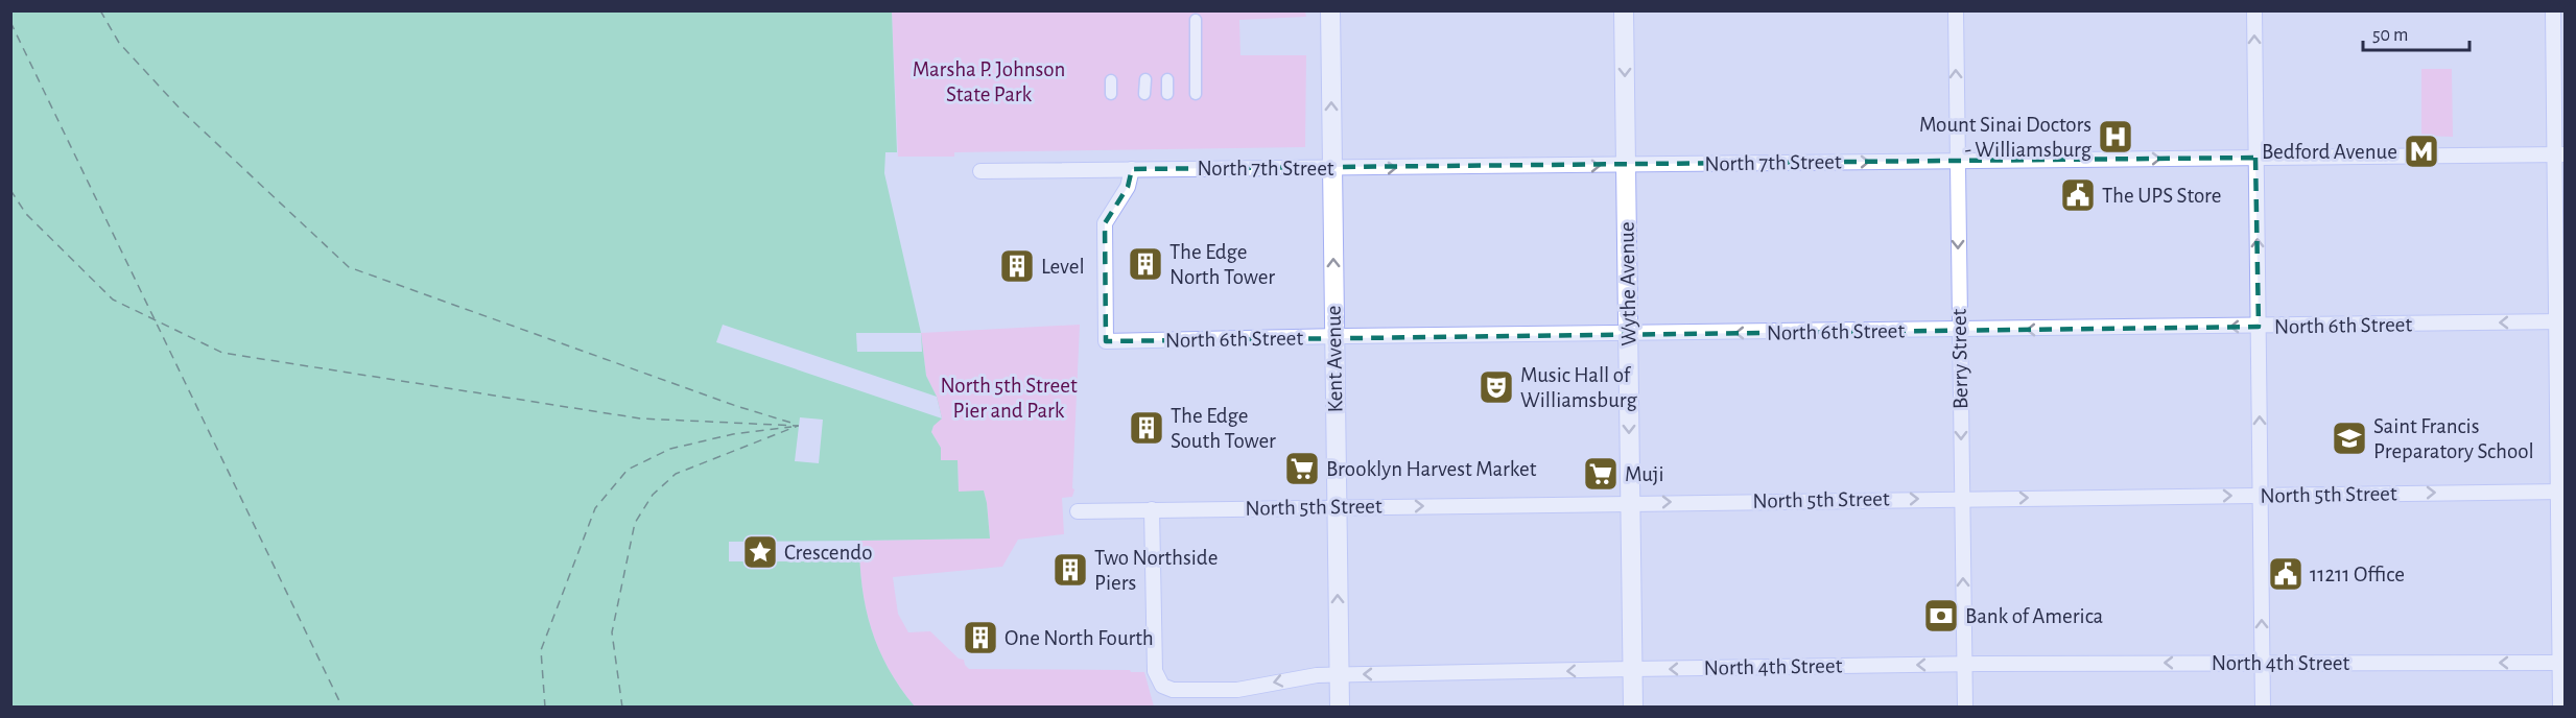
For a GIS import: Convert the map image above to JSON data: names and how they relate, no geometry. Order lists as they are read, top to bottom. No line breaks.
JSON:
{"streets":{"main road":["Wythe Avenue","Kent Avenue"],"street":["North 7th Street","North 6th Street","Berry Street","North 5th Street","North 4th Street"]},"crossings":[["North 7th Street","Wythe Avenue"],["North 7th Street","North 6th Street"],["North 7th Street","Kent Avenue"],["North 7th Street","Berry Street"],["Wythe Avenue","North 6th Street"],["Wythe Avenue","North 5th Street"],["Wythe Avenue","North 4th Street"],["North 6th Street","Kent Avenue"],["North 6th Street","Berry Street"],["Kent Avenue","North 5th Street"],["Kent Avenue","North 4th Street"],["Berry Street","North 5th Street"],["Berry Street","North 4th Street"],["North 5th Street","North 4th Street"]],"one_way":["North 7th Street","Wythe Avenue","North 6th Street","Kent Avenue","North 5th Street","North 4th Street"],"parks":["Marsha P. Johnson State Park","North 5th Street Pier and Park"],"places":{"hospital":["Mount Sinai Doctors - Williamsburg"],"metro station":["Bedford Avenue"],"public building":["The UPS Store","11211 Office"],"building":["The Edge North Tower","Level","The Edge South Tower","Two Northside Piers","One North Fourth"],"theatre":["Music Hall of Williamsburg"],"school or university":["Saint Francis Preparatory School"],"supermarket":["Brooklyn Harvest Market","Muji"],"place":["Crescendo"],"bank":["Bank of America"]},"scale_bar":"50 m"}
